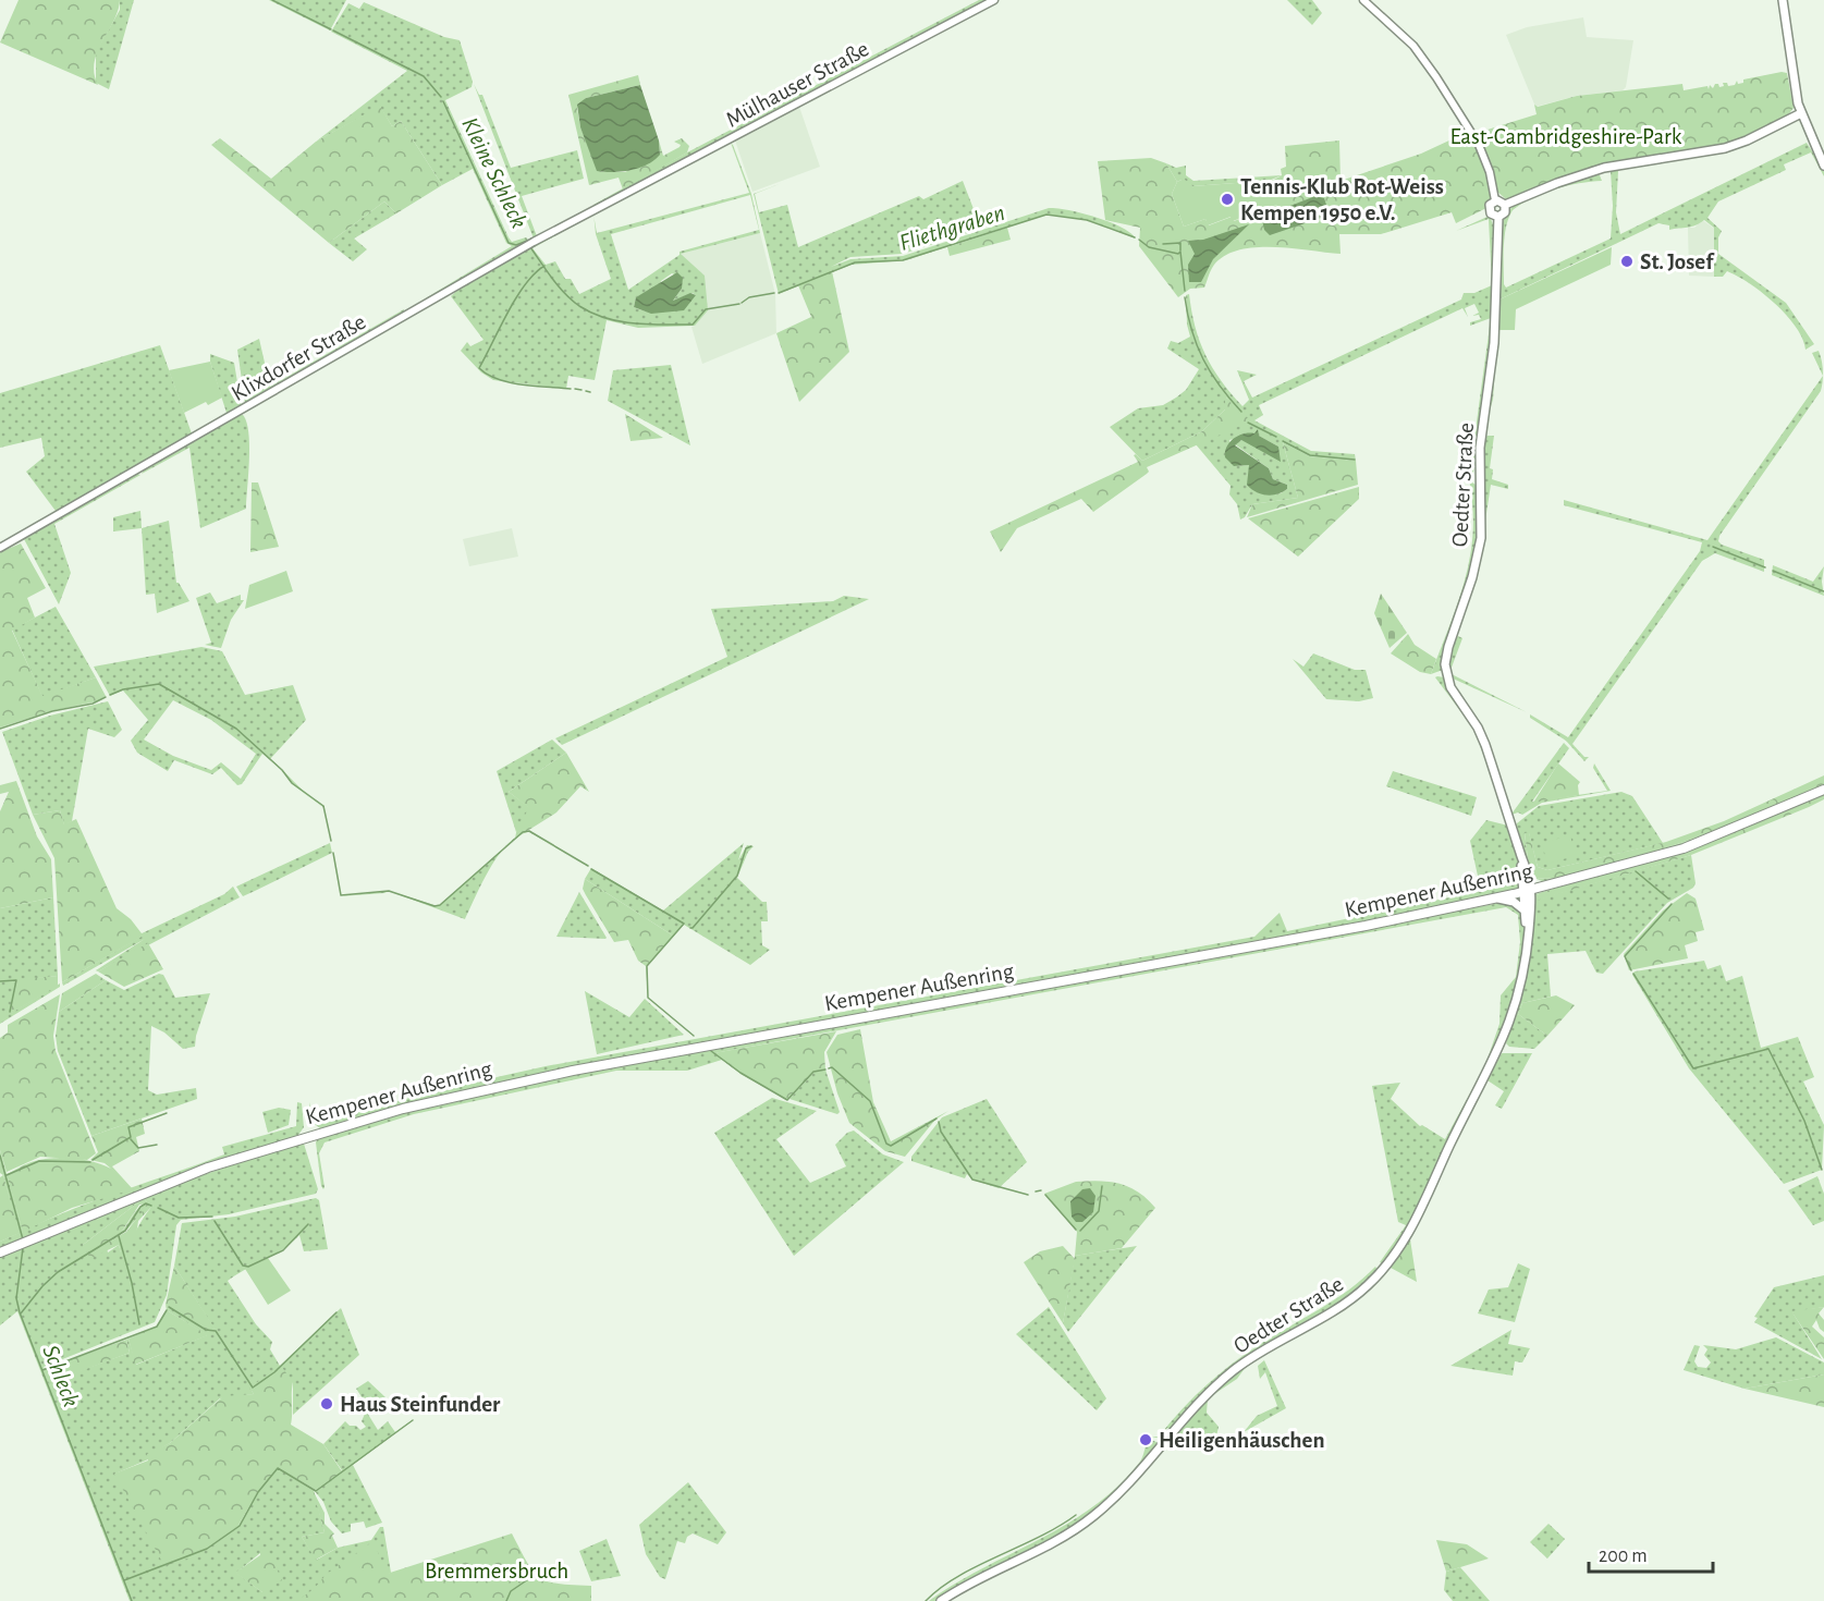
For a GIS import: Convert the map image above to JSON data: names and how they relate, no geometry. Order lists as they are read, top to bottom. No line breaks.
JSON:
{"streets":{"main road":["Oedter Straße","Kempener Außenring"],"street":["Mülhauser Straße","Klixdorfer Straße"]},"crossings":[["Mülhauser Straße","Klixdorfer Straße"],["Oedter Straße","Kempener Außenring"]],"water":["Kleine Schleck","Fliethgraben","Schleck"],"parks":["East-Cambridgeshire-Park","Bremmersbruch"],"places":["Tennis-Klub Rot-Weiss Kempen 1950 e.V.","St. Josef","Haus Steinfunder","Heiligenhäuschen"],"scale_bar":"200 m"}
